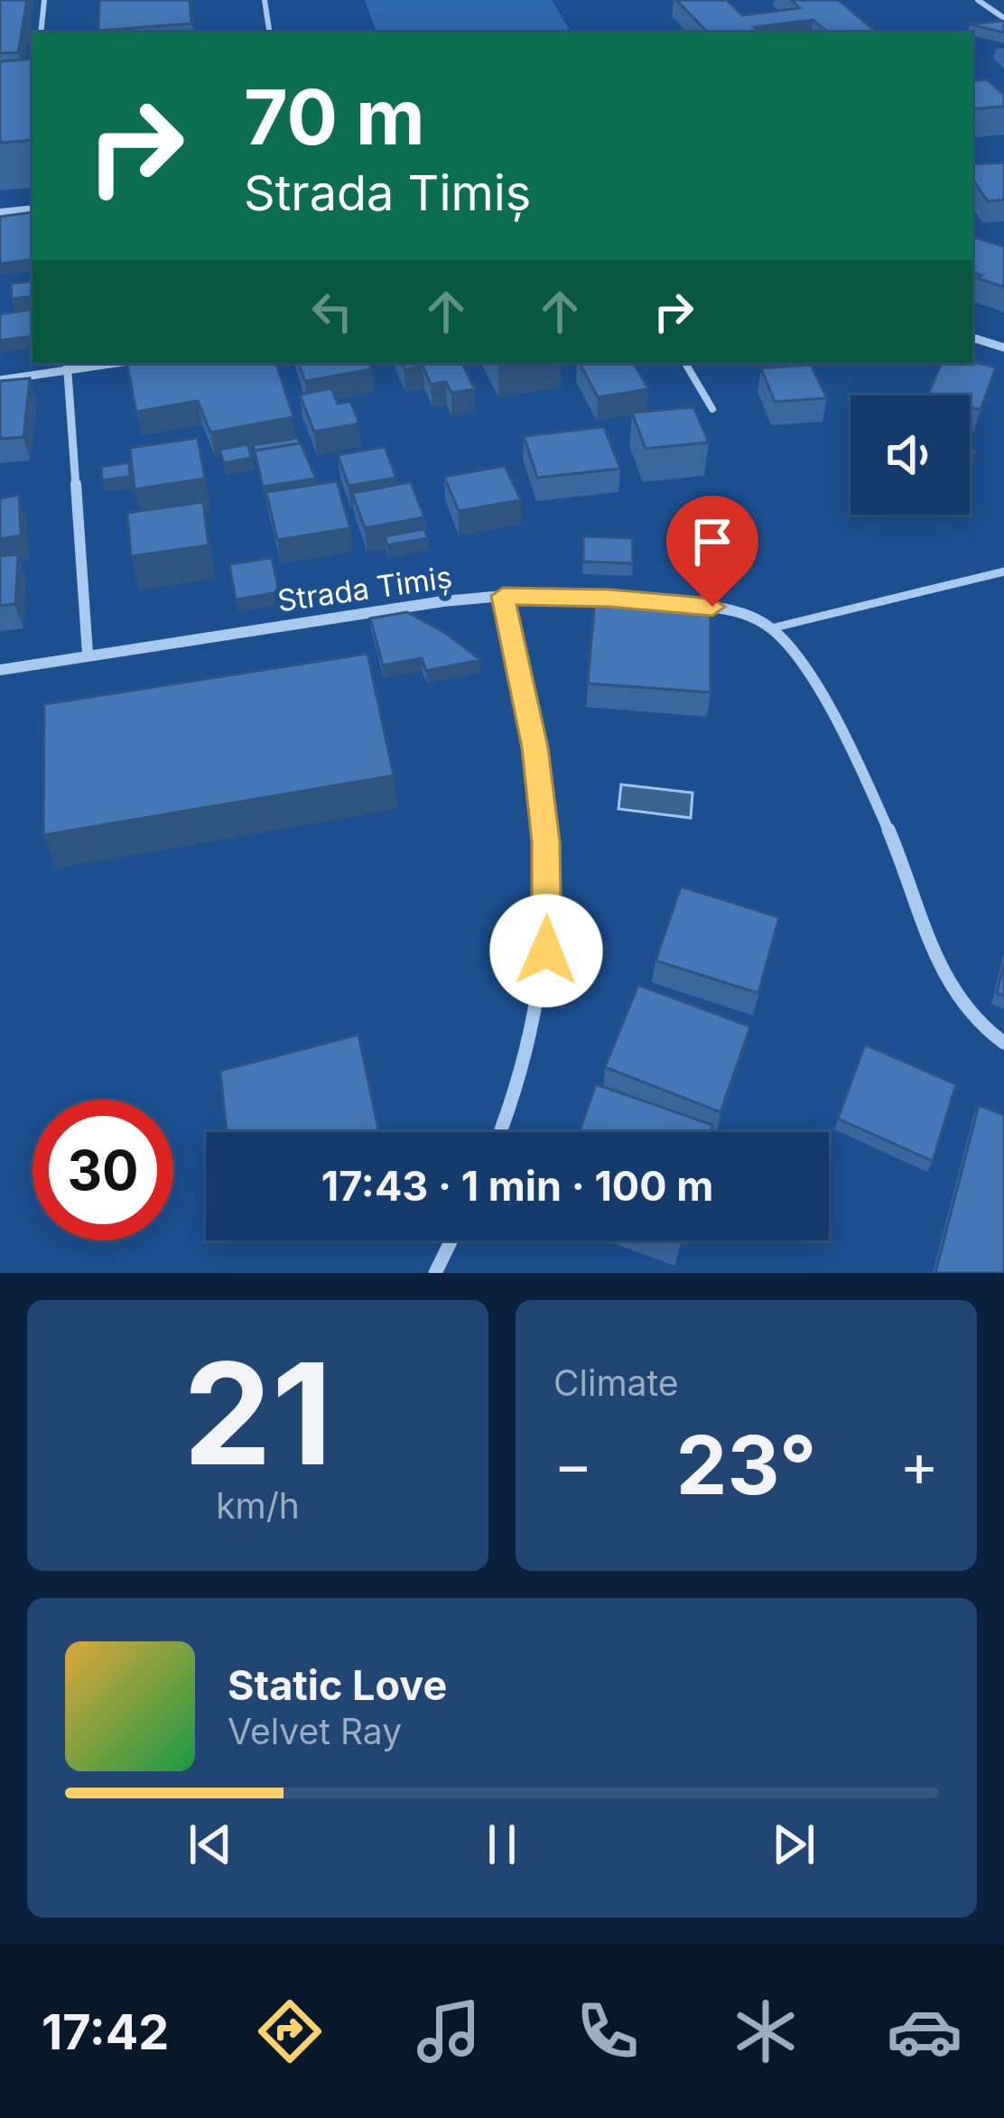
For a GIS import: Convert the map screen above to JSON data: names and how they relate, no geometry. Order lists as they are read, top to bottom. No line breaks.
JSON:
{"streets":{"street":["Strada Timiș"]},"page":{"turn":["70 m","Strada Timiș"],"limit":"30","trip":"17:43 · 1 min · 100 m","tile":[["21","km/h"],"Climate"],"heat":["−","23°","+"],"song":["Static Love","Velvet Ray"],"tabs":"17:42"}}
